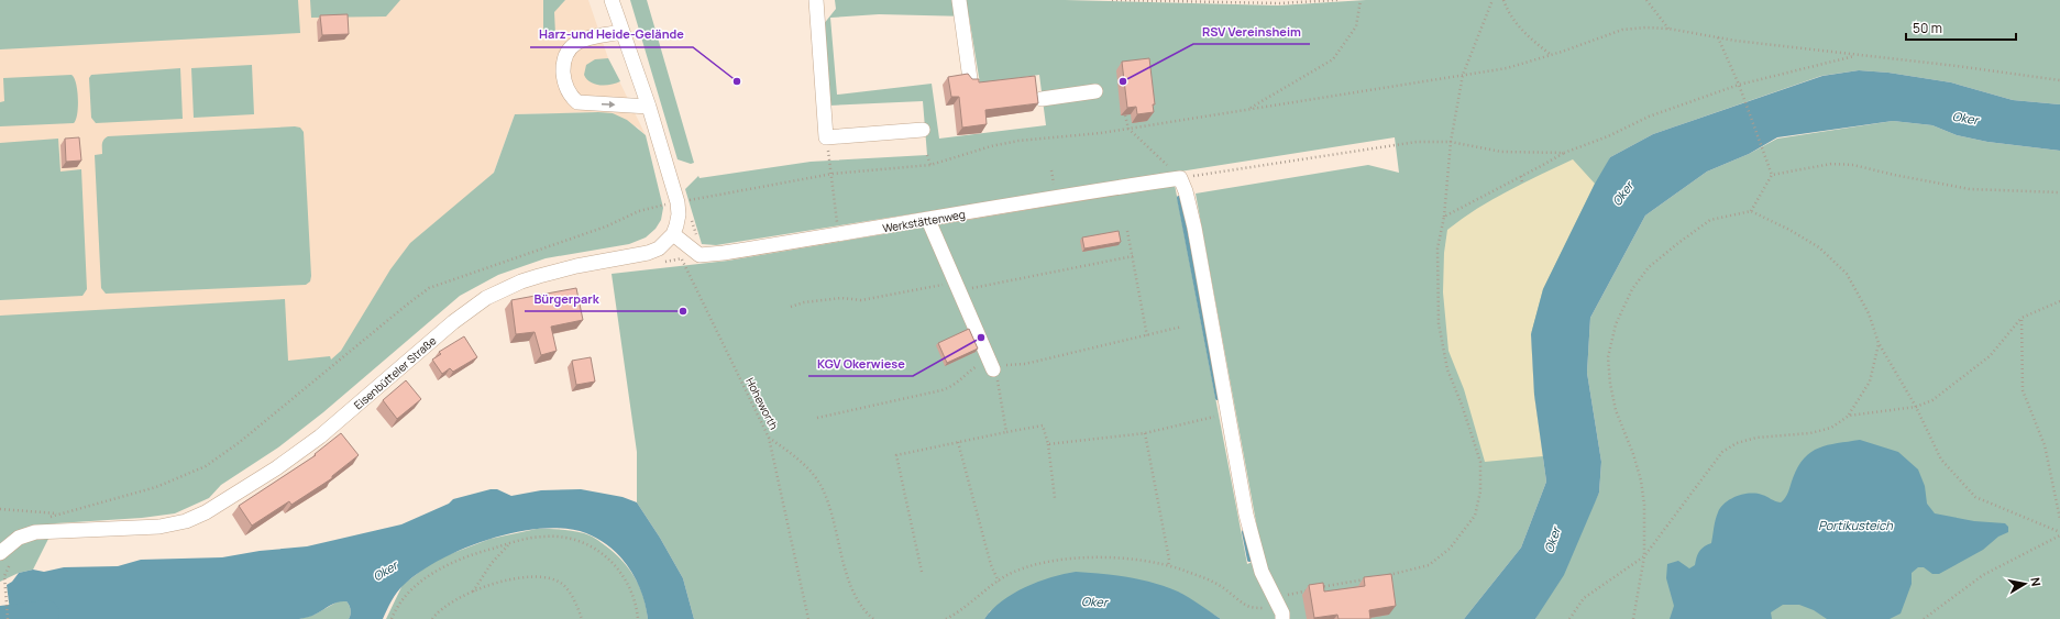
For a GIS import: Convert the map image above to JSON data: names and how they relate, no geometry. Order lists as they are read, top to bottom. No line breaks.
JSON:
{"streets":{"street":["Werkstättenweg","Eisenbütteler Straße"],"path":["Hoheworth"]},"crossings":[["Werkstättenweg","Eisenbütteler Straße"]],"water":["Oker","Portikusteich"],"places":["Harz-und Heide-Gelände","RSV Vereinsheim","Bürgerpark","KGV Okerwiese"],"scale_bar":"50 m","north":"right"}
